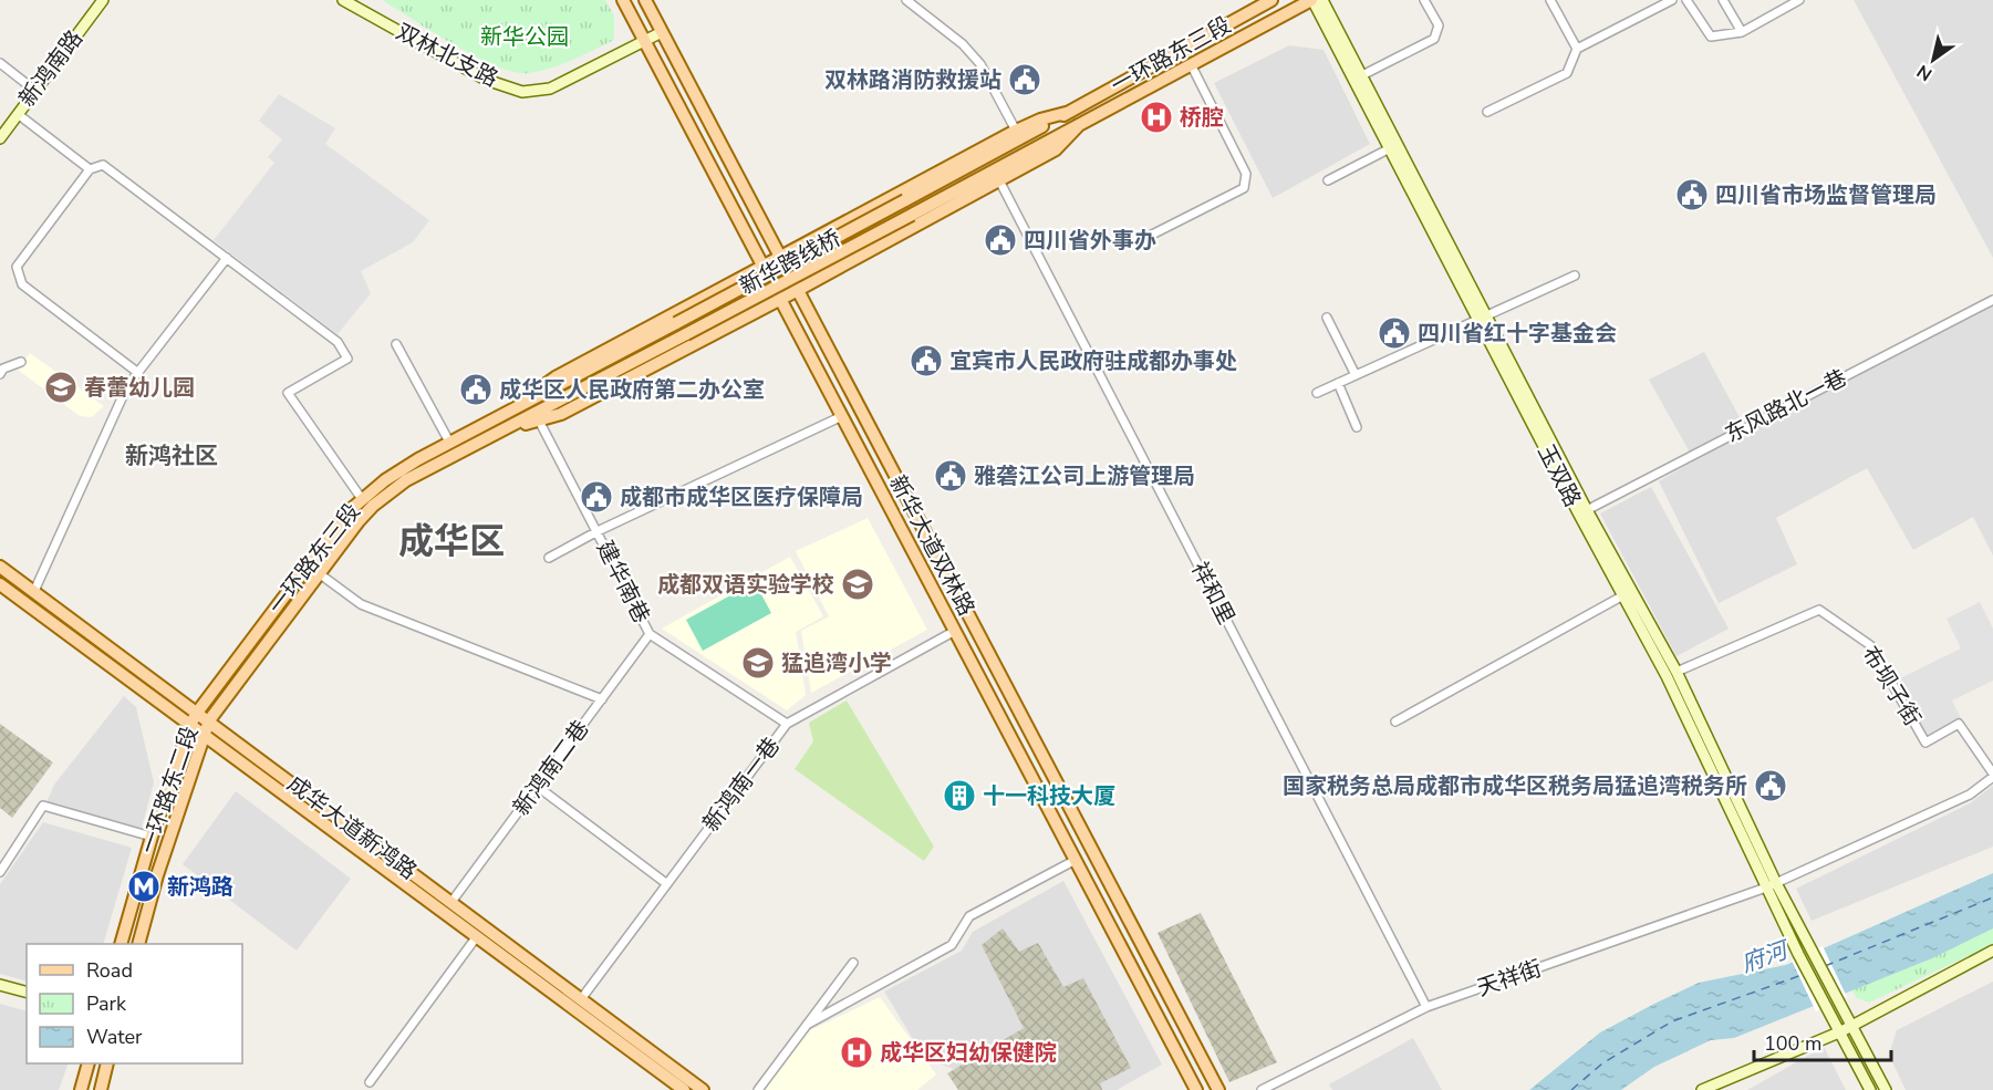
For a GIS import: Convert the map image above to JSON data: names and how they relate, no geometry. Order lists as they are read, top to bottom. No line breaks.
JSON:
{"streets":{"main road":["双林北支路","一环路东三段","新鸿南路","新华跨线桥","玉双路","新华大道双林路","一环路东二段","成华大道新鸿路"],"street":["东风路北一巷","建华南巷","祥和里","布坝子街","新鸿南二巷","新鸿南一巷","天祥街"]},"crossings":[["双林北支路","新华大道双林路"],["一环路东三段","新华跨线桥"],["一环路东三段","玉双路"],["一环路东三段","一环路东二段"],["一环路东三段","成华大道新鸿路"],["东风路北一巷","玉双路"],["玉双路","布坝子街"],["玉双路","天祥街"],["新华大道双林路","新鸿南一巷"],["建华南巷","新鸿南二巷"],["建华南巷","新鸿南一巷"],["祥和里","天祥街"],["布坝子街","天祥街"],["新鸿南二巷","成华大道新鸿路"],["新鸿南一巷","成华大道新鸿路"],["一环路东二段","成华大道新鸿路"]],"districts":["新鸿社区","成华区"],"water":["府河"],"parks":["新华公园"],"places":{"public building":["双林路消防救援站","四川省市场监督管理局","四川省外事办","四川省红十字基金会","宜宾市人民政府驻成都办事处","成华区人民政府第二办公室","雅砻江公司上游管理局","成都市成华区医疗保障局","国家税务总局成都市成华区税务局猛追湾税务所"],"hospital":["桥腔","成华区妇幼保健院"],"school or university":["春蕾幼儿园","成都双语实验学校","猛追湾小学"],"building":["十一科技大厦"],"metro station":["新鸿路"]},"legend":["Road","Park","Water"],"scale_bar":"100 m","north":"bottom left"}
